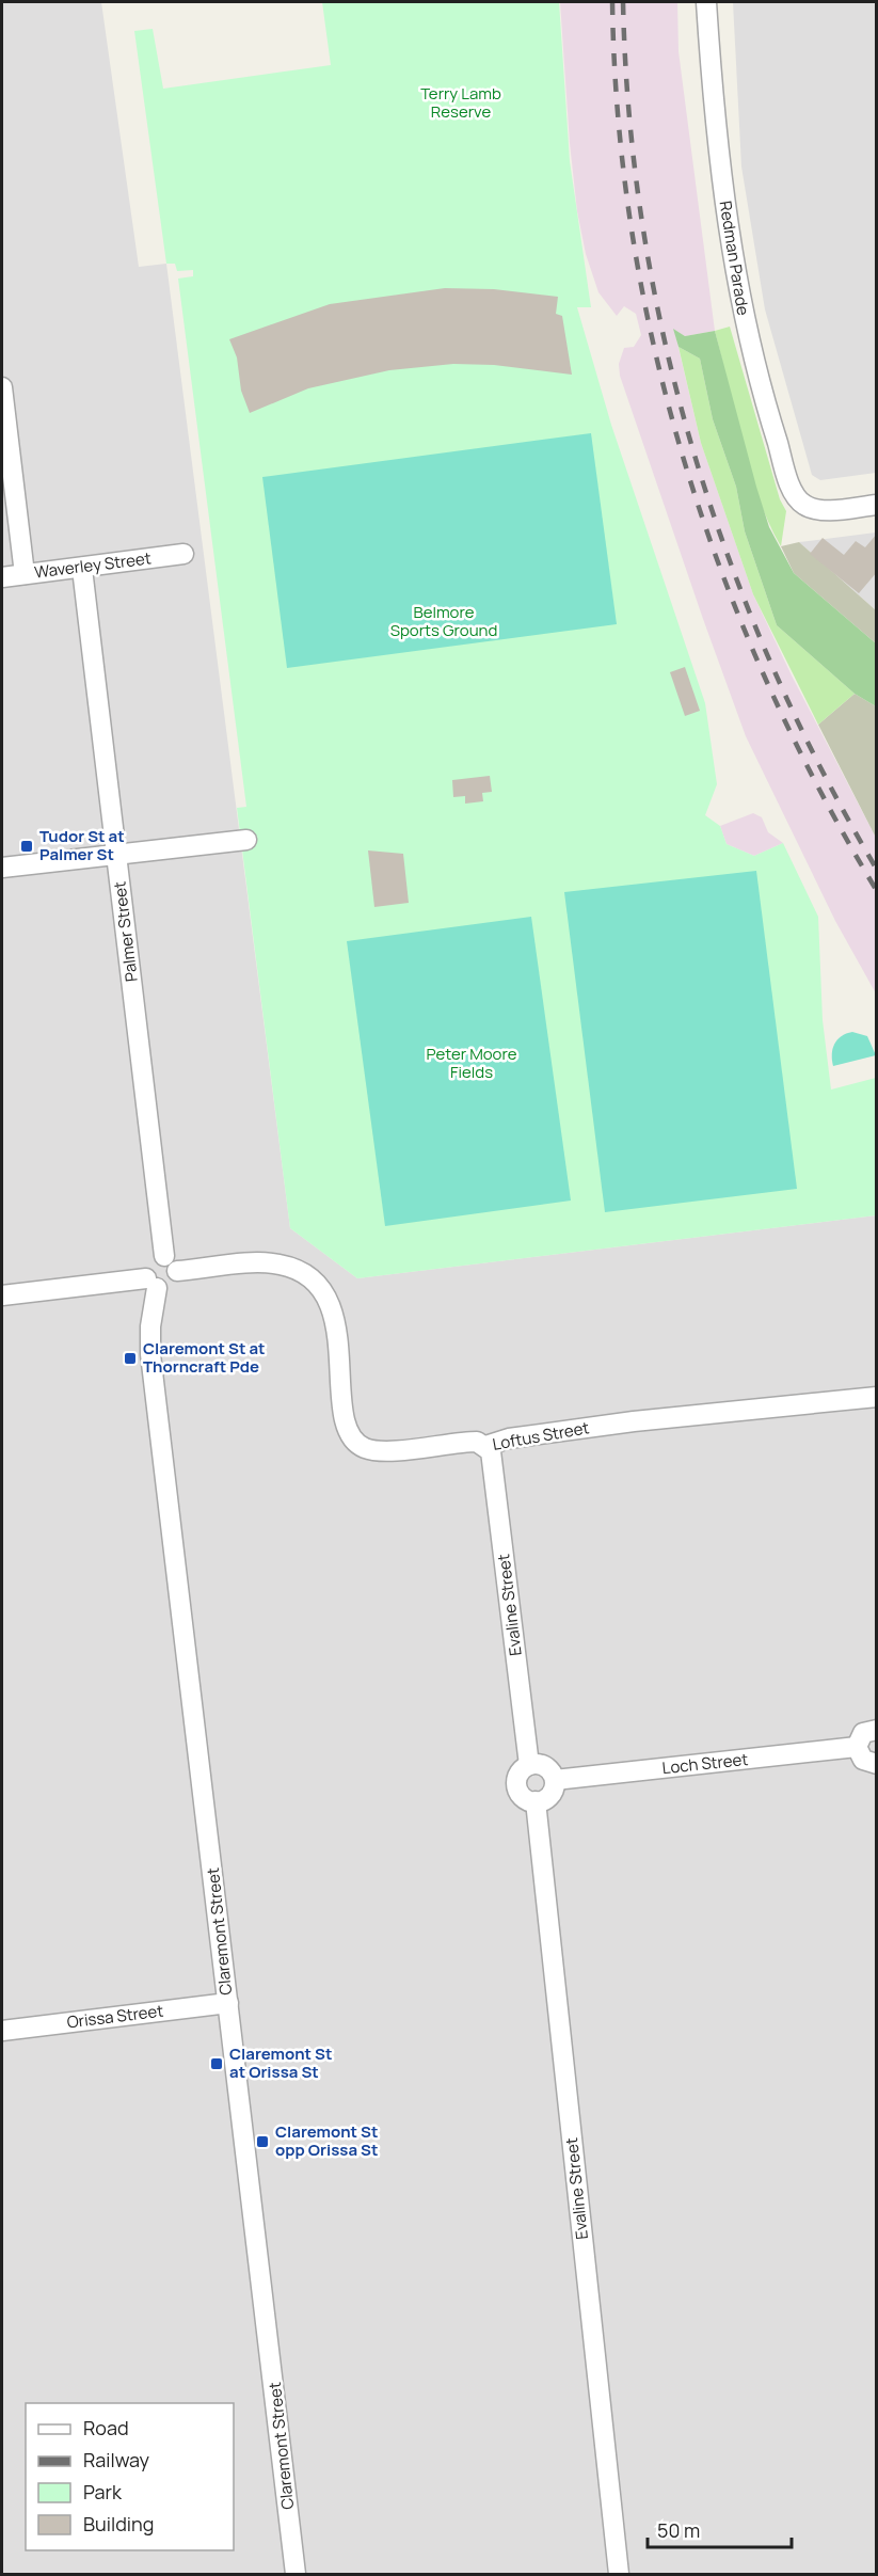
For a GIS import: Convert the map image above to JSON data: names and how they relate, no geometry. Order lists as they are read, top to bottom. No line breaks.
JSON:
{"streets":{"street":["Redman Parade","Waverley Street","Palmer Street","Loftus Street","Evaline Street","Loch Street","Claremont Street","Orissa Street"]},"crossings":[["Waverley Street","Palmer Street"],["Palmer Street","Loftus Street"],["Palmer Street","Claremont Street"],["Loftus Street","Evaline Street"],["Loftus Street","Claremont Street"],["Evaline Street","Loch Street"],["Claremont Street","Orissa Street"]],"parks":["Terry Lamb Reserve","Belmore Sports Ground","Peter Moore Fields"],"places":{"transit":["Tudor St at Palmer St","Claremont St at Thorncraft Pde","Claremont St at Orissa St","Claremont St opp Orissa St"]},"legend":["Road","Railway","Park","Building"],"scale_bar":"50 m"}
